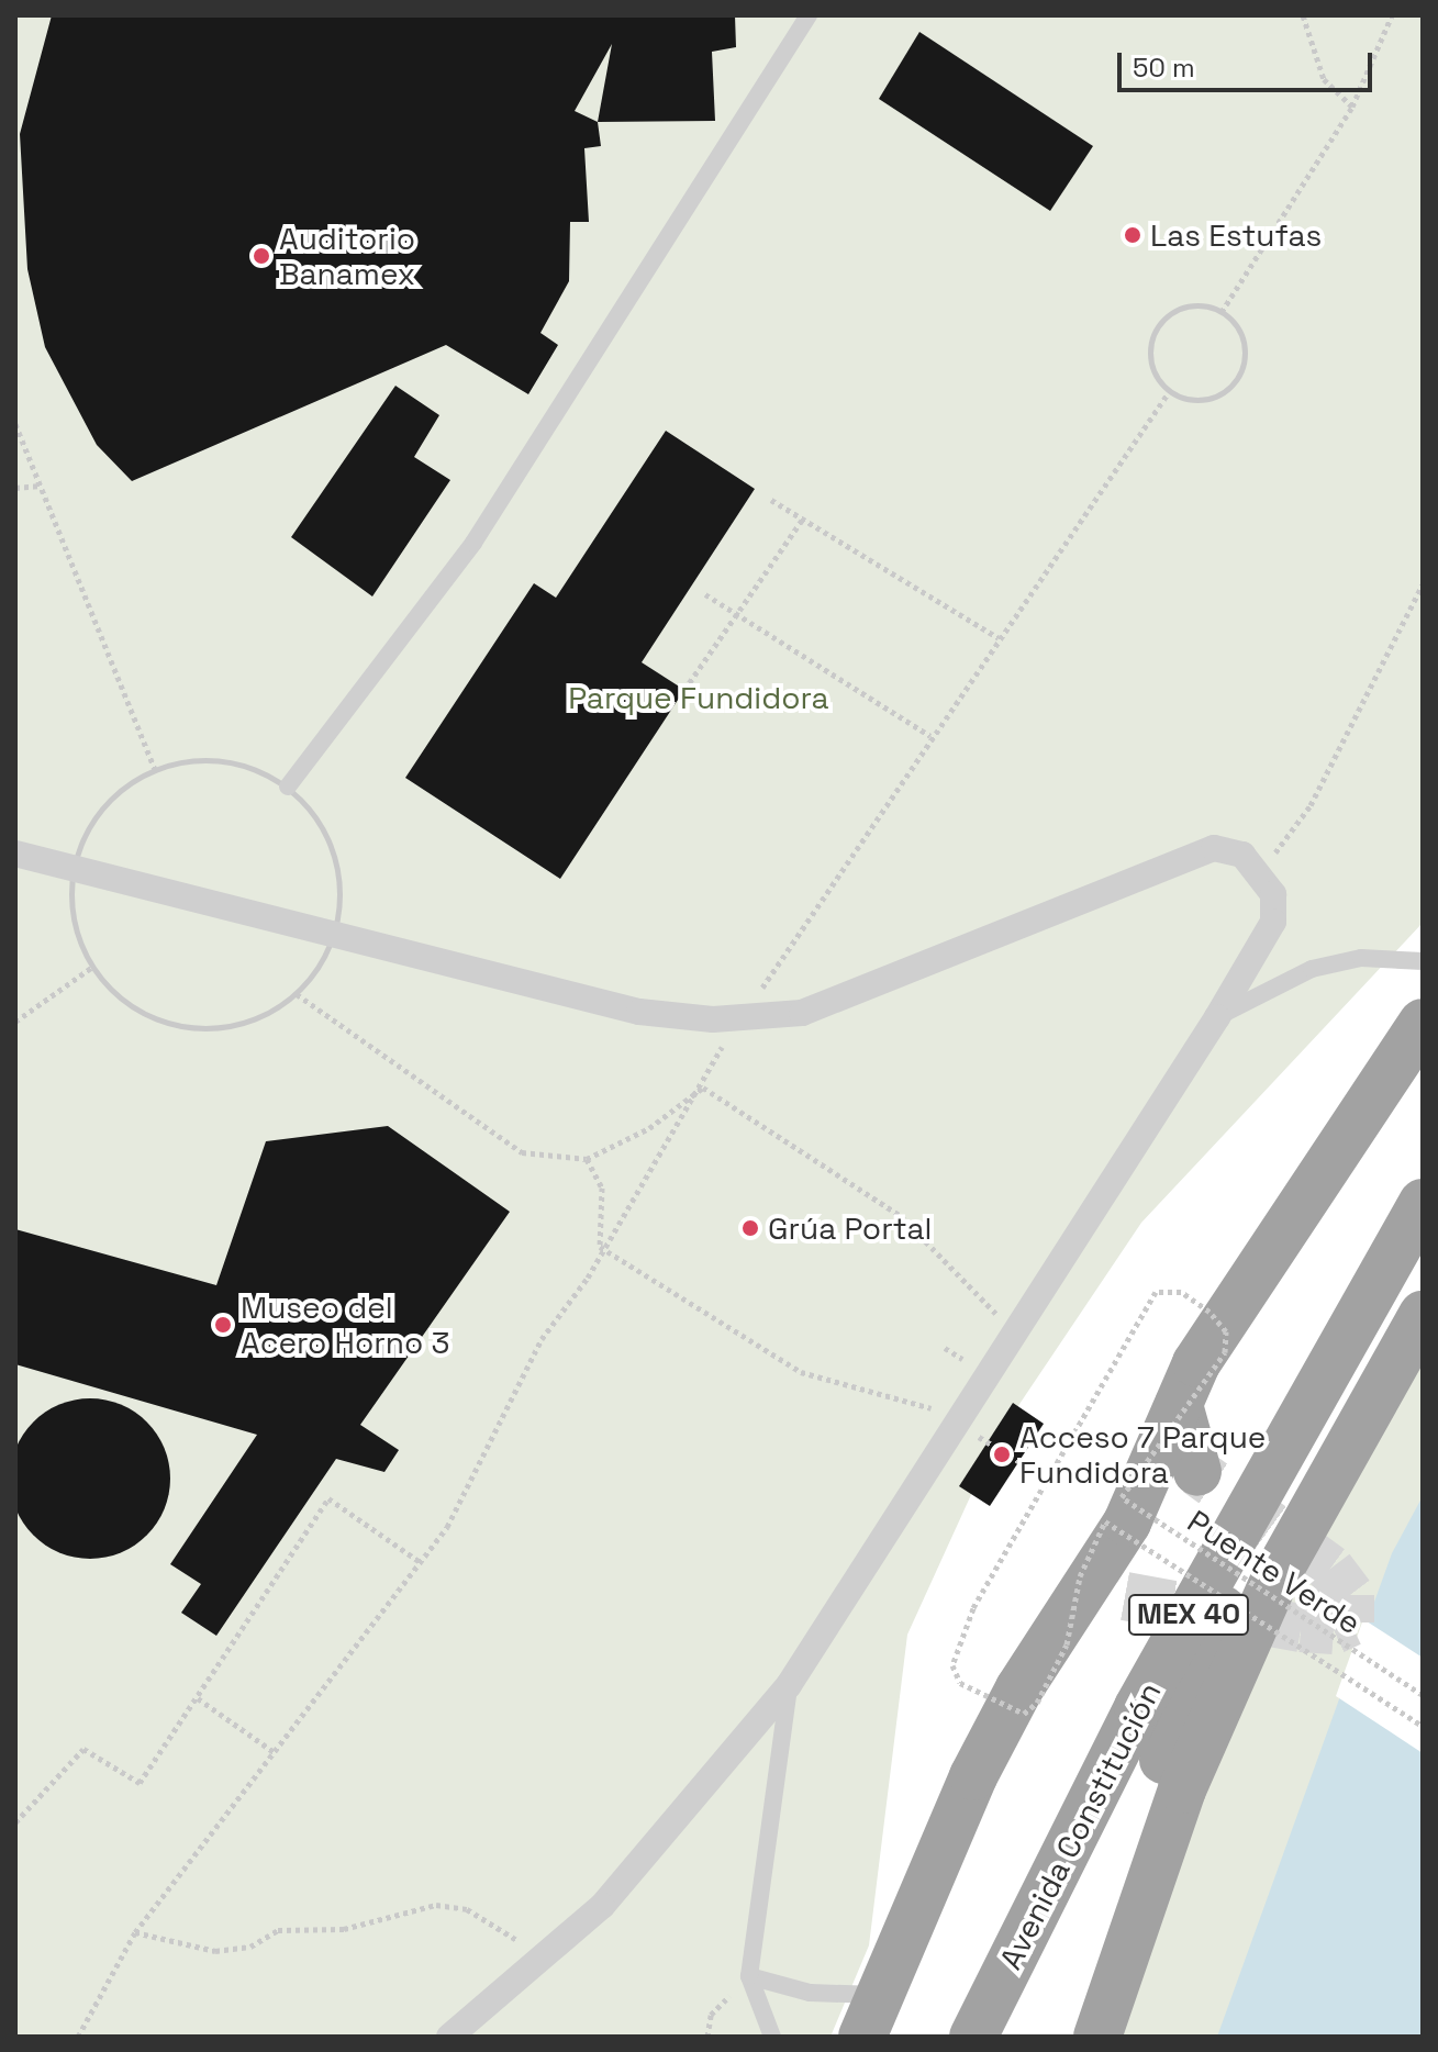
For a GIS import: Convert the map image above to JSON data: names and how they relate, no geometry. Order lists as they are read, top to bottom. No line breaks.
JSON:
{"streets":{"highway":["MEX 40","Avenida Constitución"],"path":["Puente Verde"]},"parks":["Parque Fundidora"],"places":["Las Estufas","Auditorio Banamex","Grúa Portal","Museo del Acero Horno 3","Acceso 7 Parque Fundidora"],"scale_bar":"50 m"}
